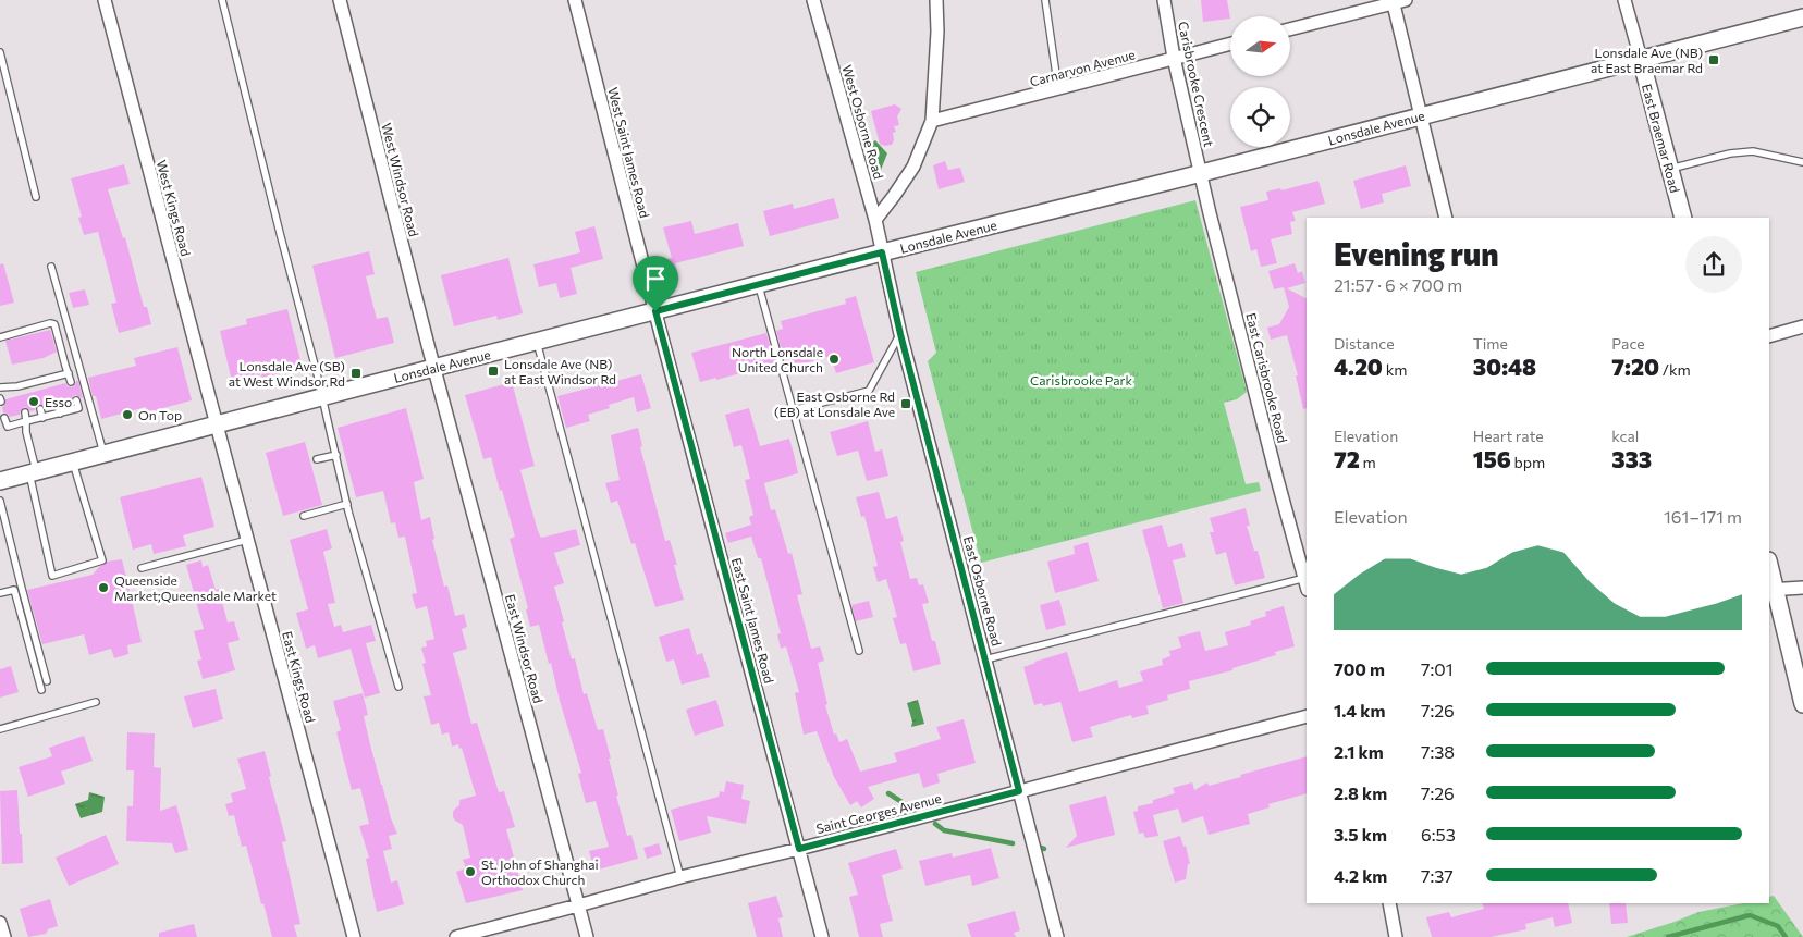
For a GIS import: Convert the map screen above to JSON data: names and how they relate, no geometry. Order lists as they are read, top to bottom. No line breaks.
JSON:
{"streets":{"street":["Carnarvon Avenue","Carisbrooke Crescent","West Osborne Road","Lonsdale Avenue","East Braemar Road","West Saint James Road","West Windsor Road","West Kings Road","East Carisbrooke Road","East Osborne Road","East Saint James Road","East Windsor Road","East Kings Road","Saint Georges Avenue"]},"crossings":[["Carnarvon Avenue","Carisbrooke Crescent"],["Carisbrooke Crescent","Lonsdale Avenue"],["Carisbrooke Crescent","East Carisbrooke Road"],["West Osborne Road","Lonsdale Avenue"],["West Osborne Road","East Osborne Road"],["Lonsdale Avenue","East Braemar Road"],["Lonsdale Avenue","West Saint James Road"],["Lonsdale Avenue","West Windsor Road"],["Lonsdale Avenue","West Kings Road"],["Lonsdale Avenue","East Carisbrooke Road"],["Lonsdale Avenue","East Osborne Road"],["Lonsdale Avenue","East Saint James Road"],["Lonsdale Avenue","East Windsor Road"],["Lonsdale Avenue","East Kings Road"],["West Saint James Road","East Saint James Road"],["West Windsor Road","East Windsor Road"],["West Kings Road","East Kings Road"],["East Osborne Road","Saint Georges Avenue"],["East Saint James Road","Saint Georges Avenue"],["East Windsor Road","Saint Georges Avenue"]],"parks":["Carisbrooke Park"],"places":{"transit":["Lonsdale Ave (NB) at East Braemar Rd","Lonsdale Ave (NB) at East Windsor Rd","Lonsdale Ave (SB) at West Windsor Rd","East Osborne Rd (EB) at Lonsdale Ave"],"other":["North Lonsdale United Church","Esso","On Top","Queenside Market;Queensdale Market","St. John of Shanghai Orthodox Church"]},"north":"right","page":{"heading":["Evening run","21:57 · 6 × 700 m"],"stats":[["Distance","4.20 km"],["Time","30:48"],["Pace","7:20 /km"],["Elevation","72 m"],["Heart rate","156 bpm"],["kcal","333"]],"chart":["Elevation","161–171 m"],"list":[{"name":"700 m","note":"7:01"},{"name":"1.4 km","note":"7:26"},{"name":"2.1 km","note":"7:38"},{"name":"2.8 km","note":"7:26"},{"name":"3.5 km","note":"6:53"},{"name":"4.2 km","note":"7:37"}]}}
